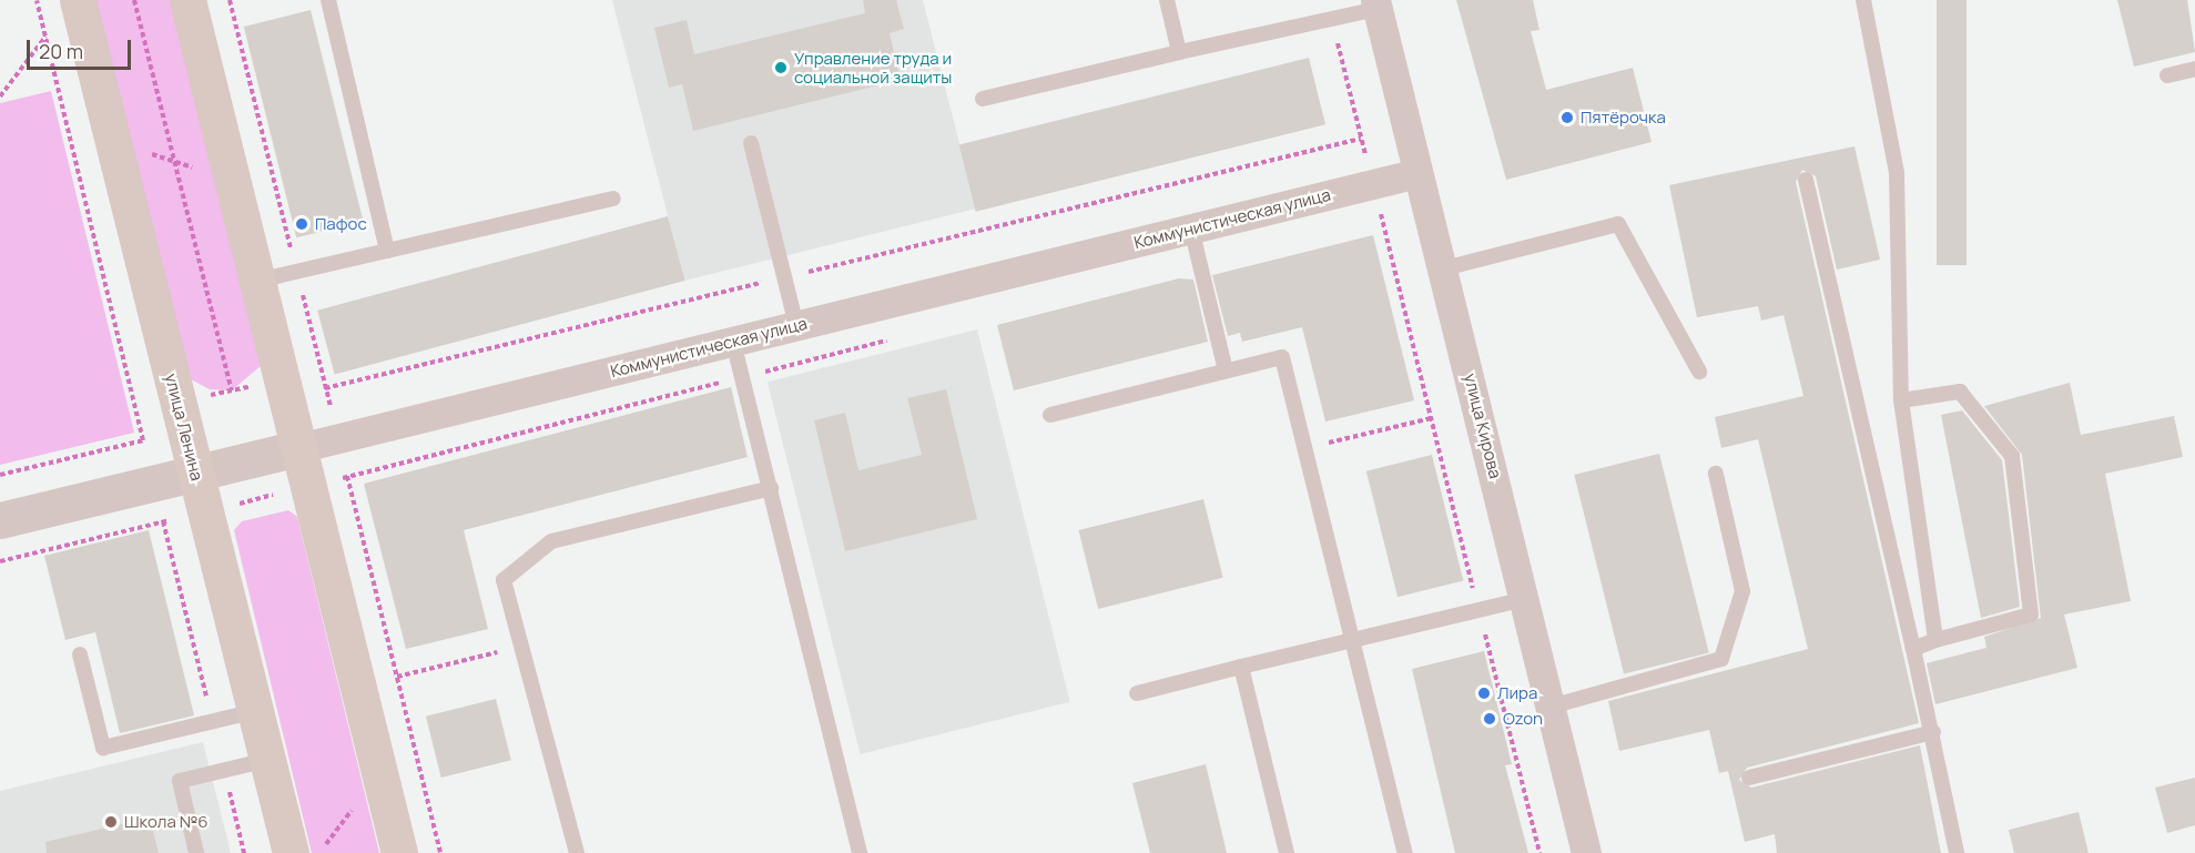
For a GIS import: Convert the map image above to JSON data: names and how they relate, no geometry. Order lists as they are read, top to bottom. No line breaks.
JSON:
{"streets":{"main road":["улица Ленина"],"street":["Коммунистическая улица","улица Кирова"]},"crossings":[["Коммунистическая улица","улица Кирова"],["Коммунистическая улица","улица Ленина"]],"places":["Управление труда и социальной защиты","Пятёрочка","Пафос","Лира","Ozon","Школа №6"],"scale_bar":"20 m"}
